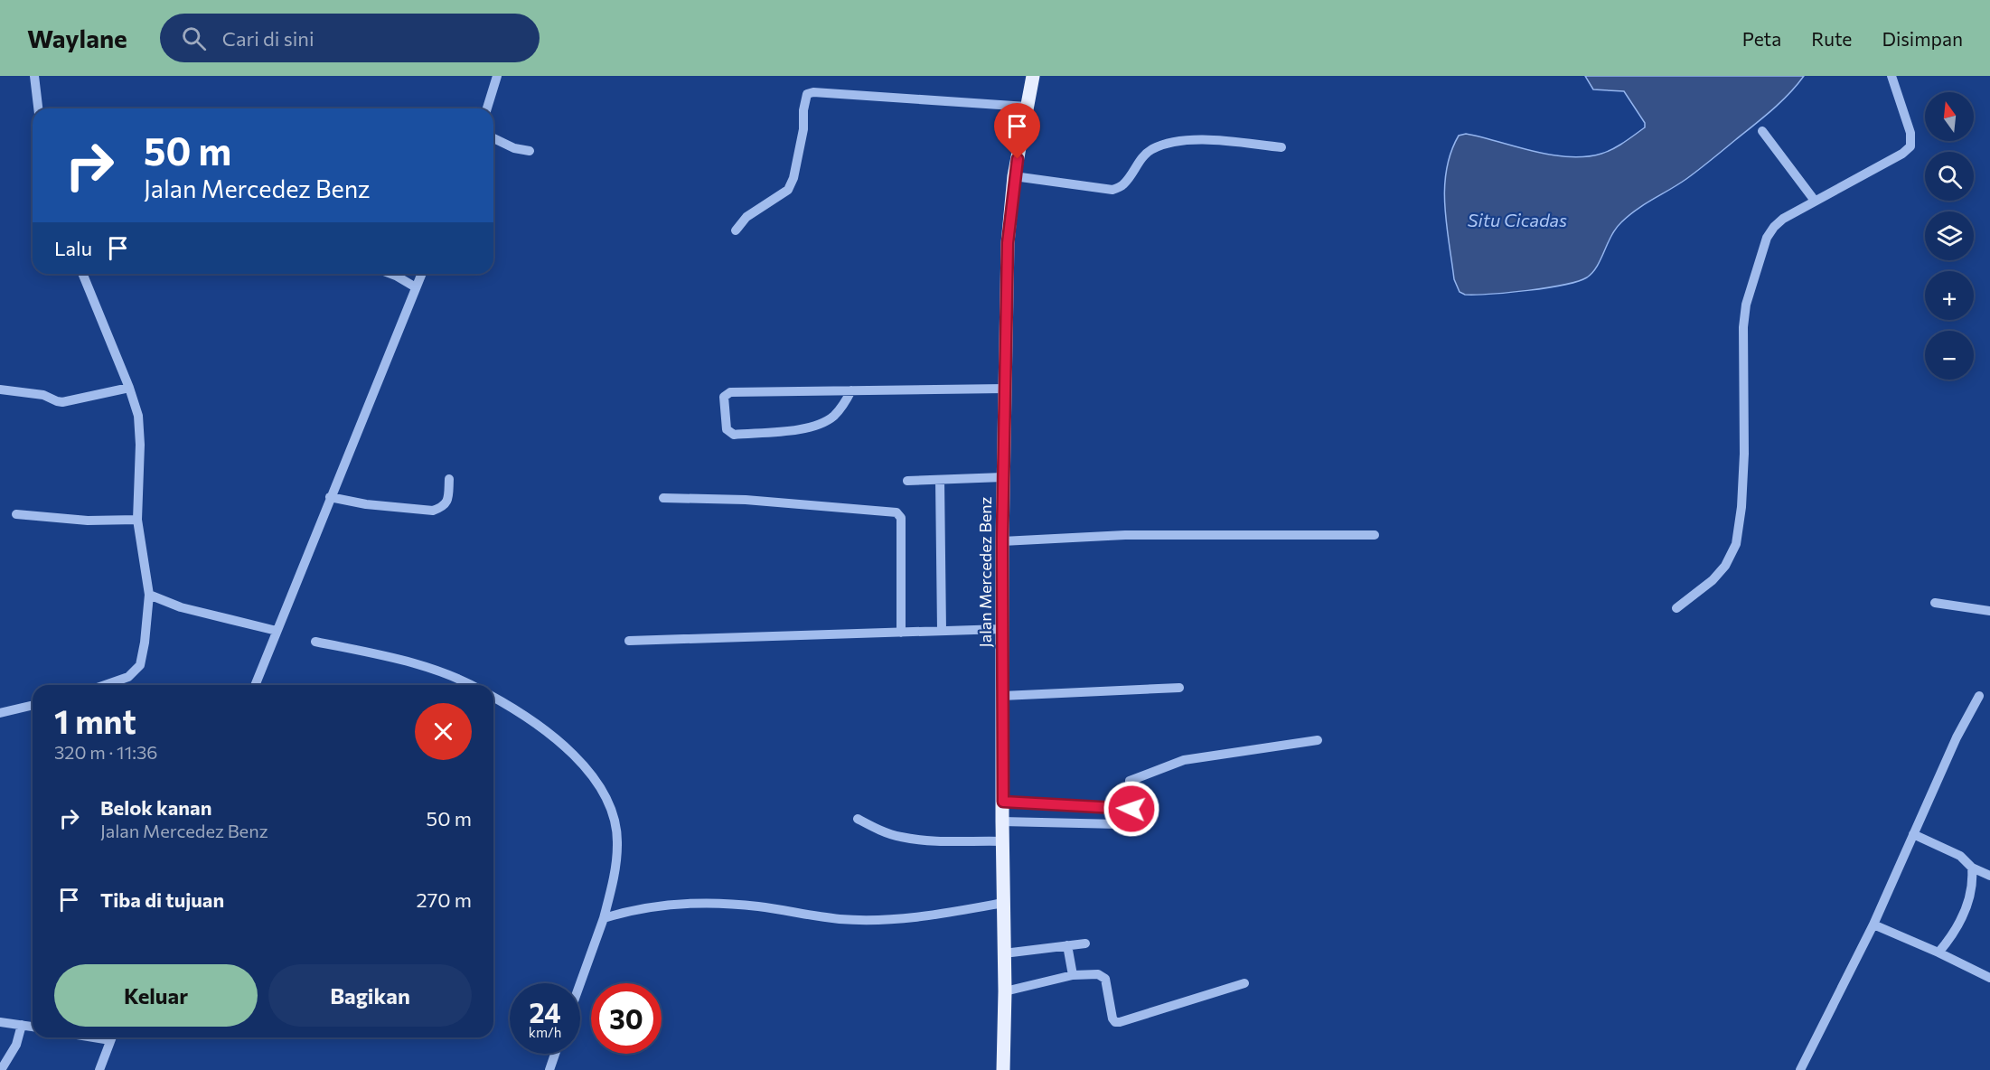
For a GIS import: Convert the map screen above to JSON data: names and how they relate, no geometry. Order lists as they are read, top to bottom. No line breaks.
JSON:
{"streets":{"main road":["Jalan Mercedez Benz"]},"water":["Situ Cicadas"],"north":"top","page":{"header":"Waylane","search":"Cari di sini","nav":["Peta","Rute","Disimpan"],"map_buttons":["+","−"],"turn":["50 m","Jalan Mercedez Benz"],"then":"Lalu","heading":["1 mnt","320 m · 11:36"],"list":[{"name":"Belok kanan","note":"Jalan Mercedez Benz","value":"50 m"},{"name":"Tiba di tujuan","value":"270 m"}],"buttons":["Keluar","Bagikan"],"speed":"24 km/h","limit":"30"}}
